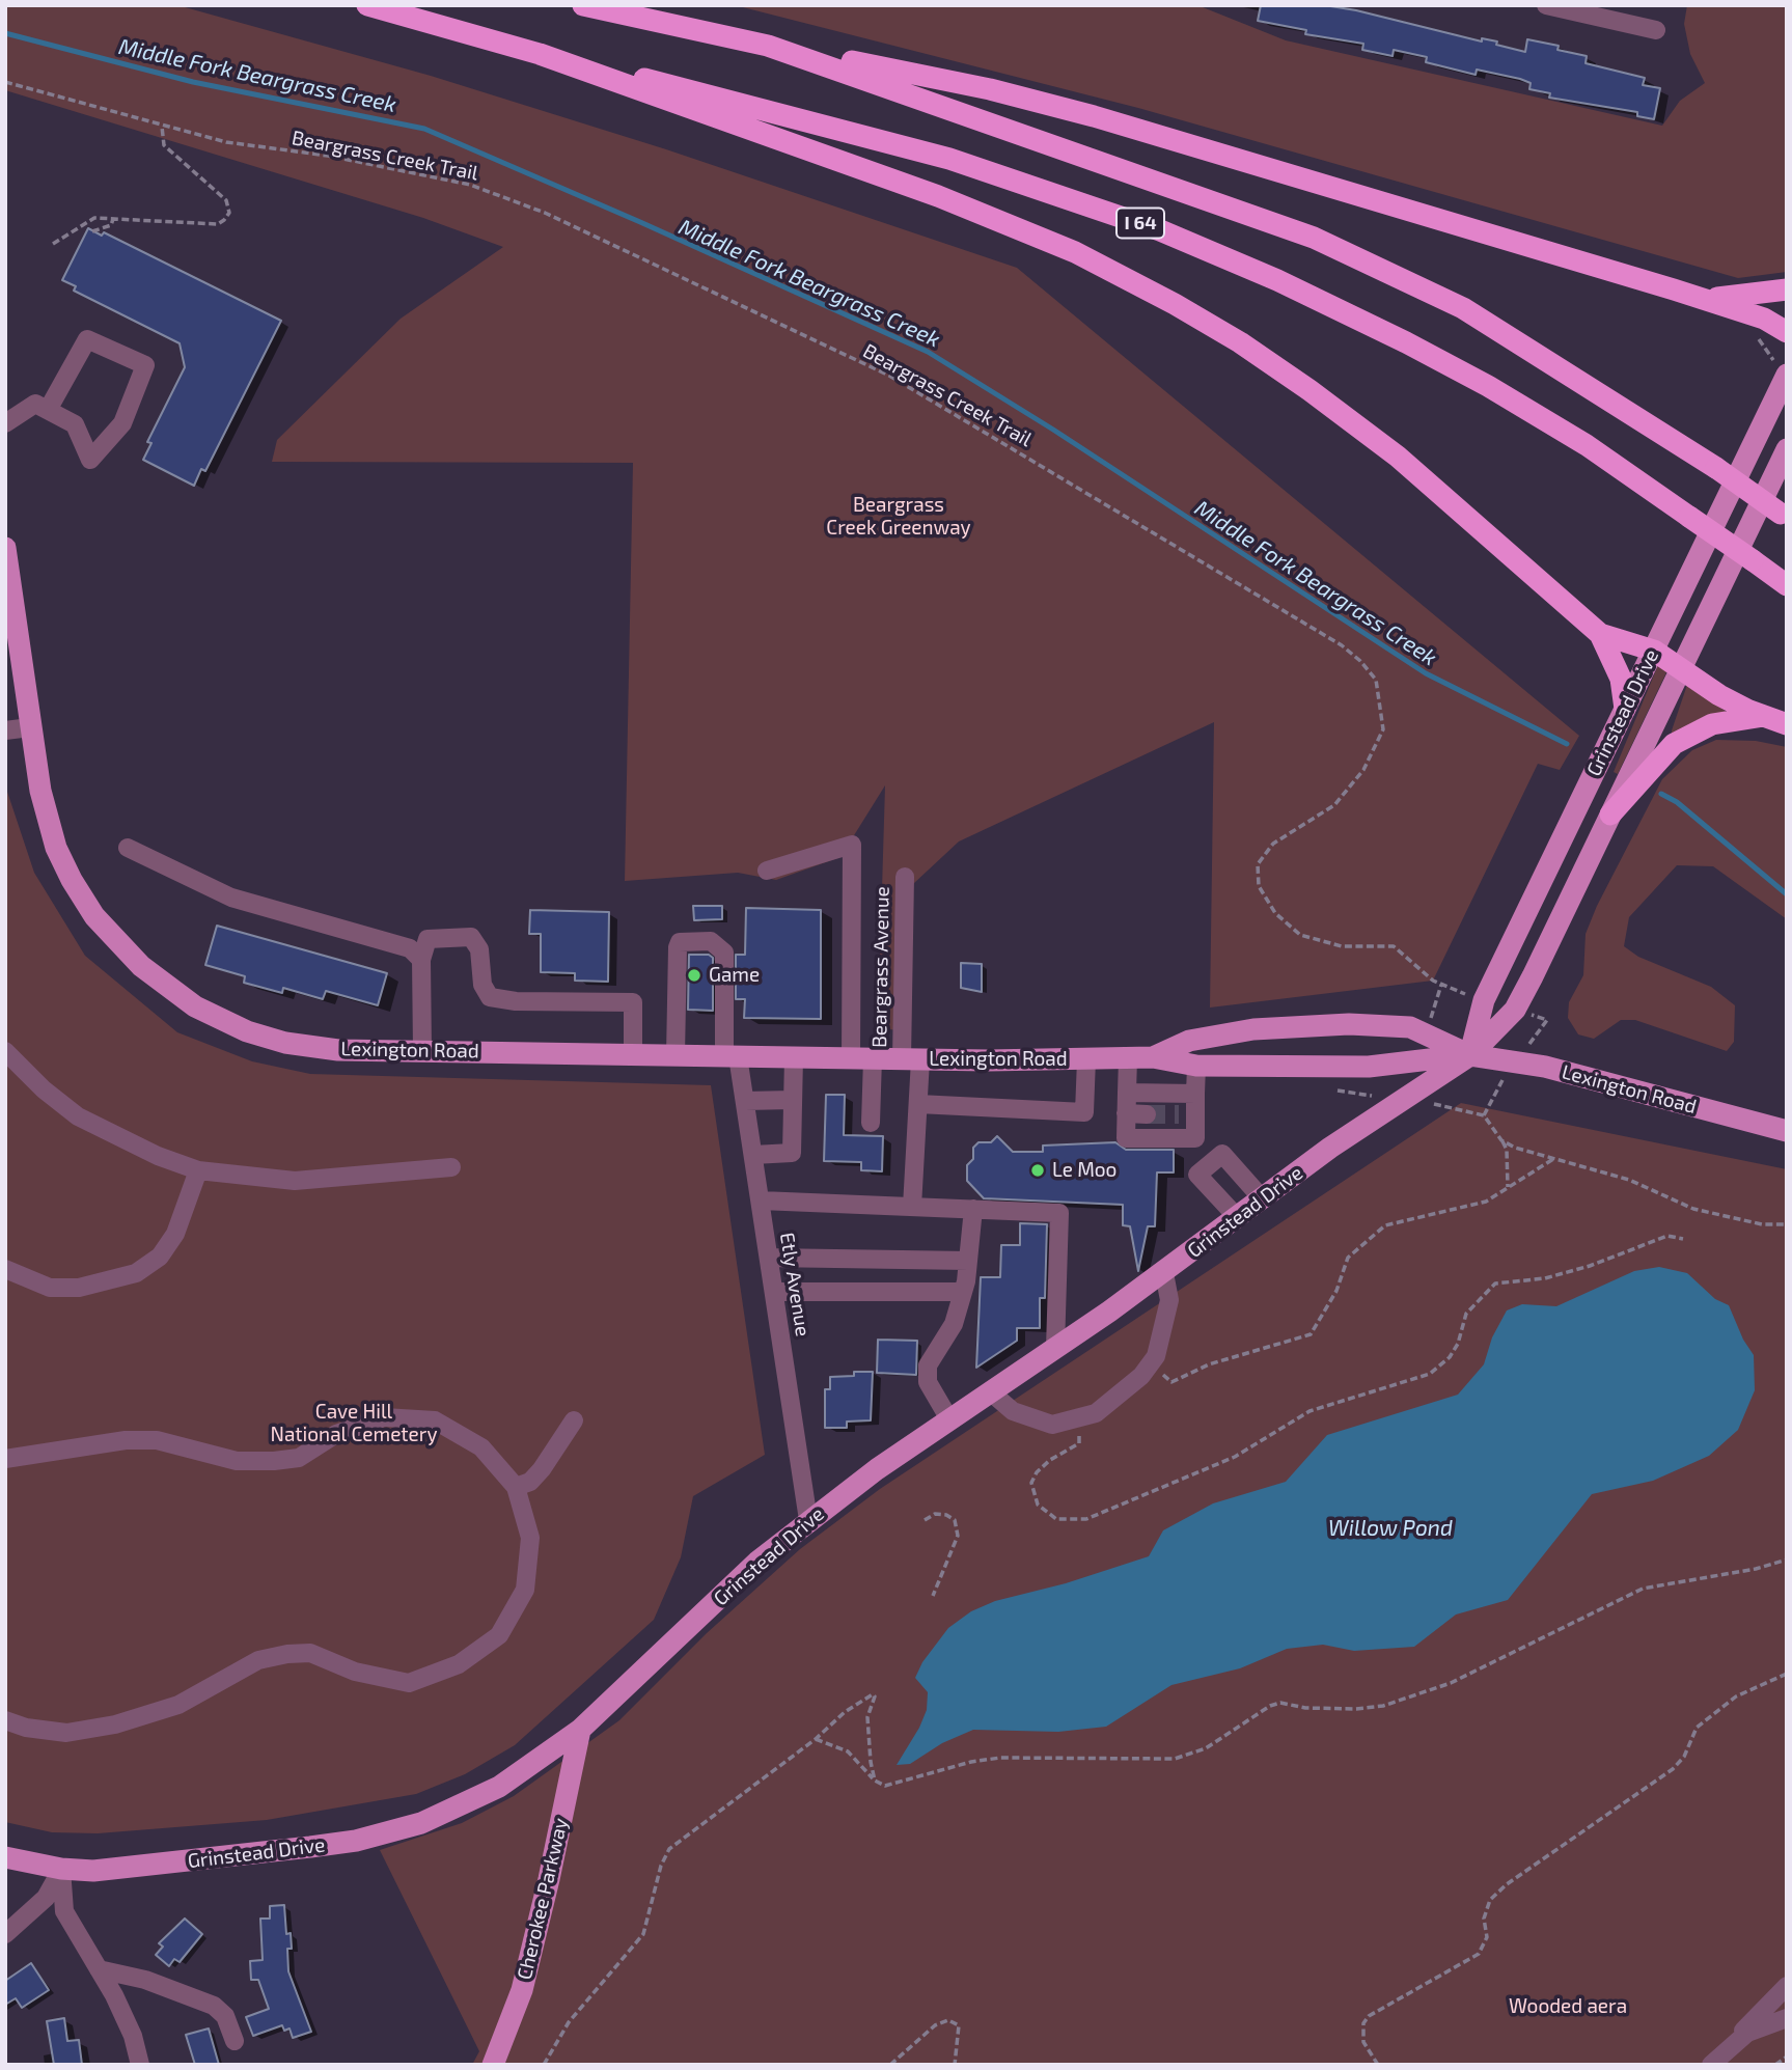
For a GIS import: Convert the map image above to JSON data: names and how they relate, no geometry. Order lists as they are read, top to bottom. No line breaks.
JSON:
{"streets":{"highway":["I 64"],"main road":["Grinstead Drive","Lexington Road","Cherokee Parkway"],"street":["Beargrass Avenue","Etly Avenue"],"path":["Beargrass Creek Trail"]},"crossings":[["Grinstead Drive","Lexington Road"],["Grinstead Drive","Etly Avenue"],["Grinstead Drive","Cherokee Parkway"],["Beargrass Avenue","Lexington Road"],["Lexington Road","Etly Avenue"]],"water":["Middle Fork Beargrass Creek","Willow Pond"],"parks":["Beargrass Creek Greenway","Cave Hill National Cemetery","Wooded aera"],"places":["Game","Le Moo"]}
